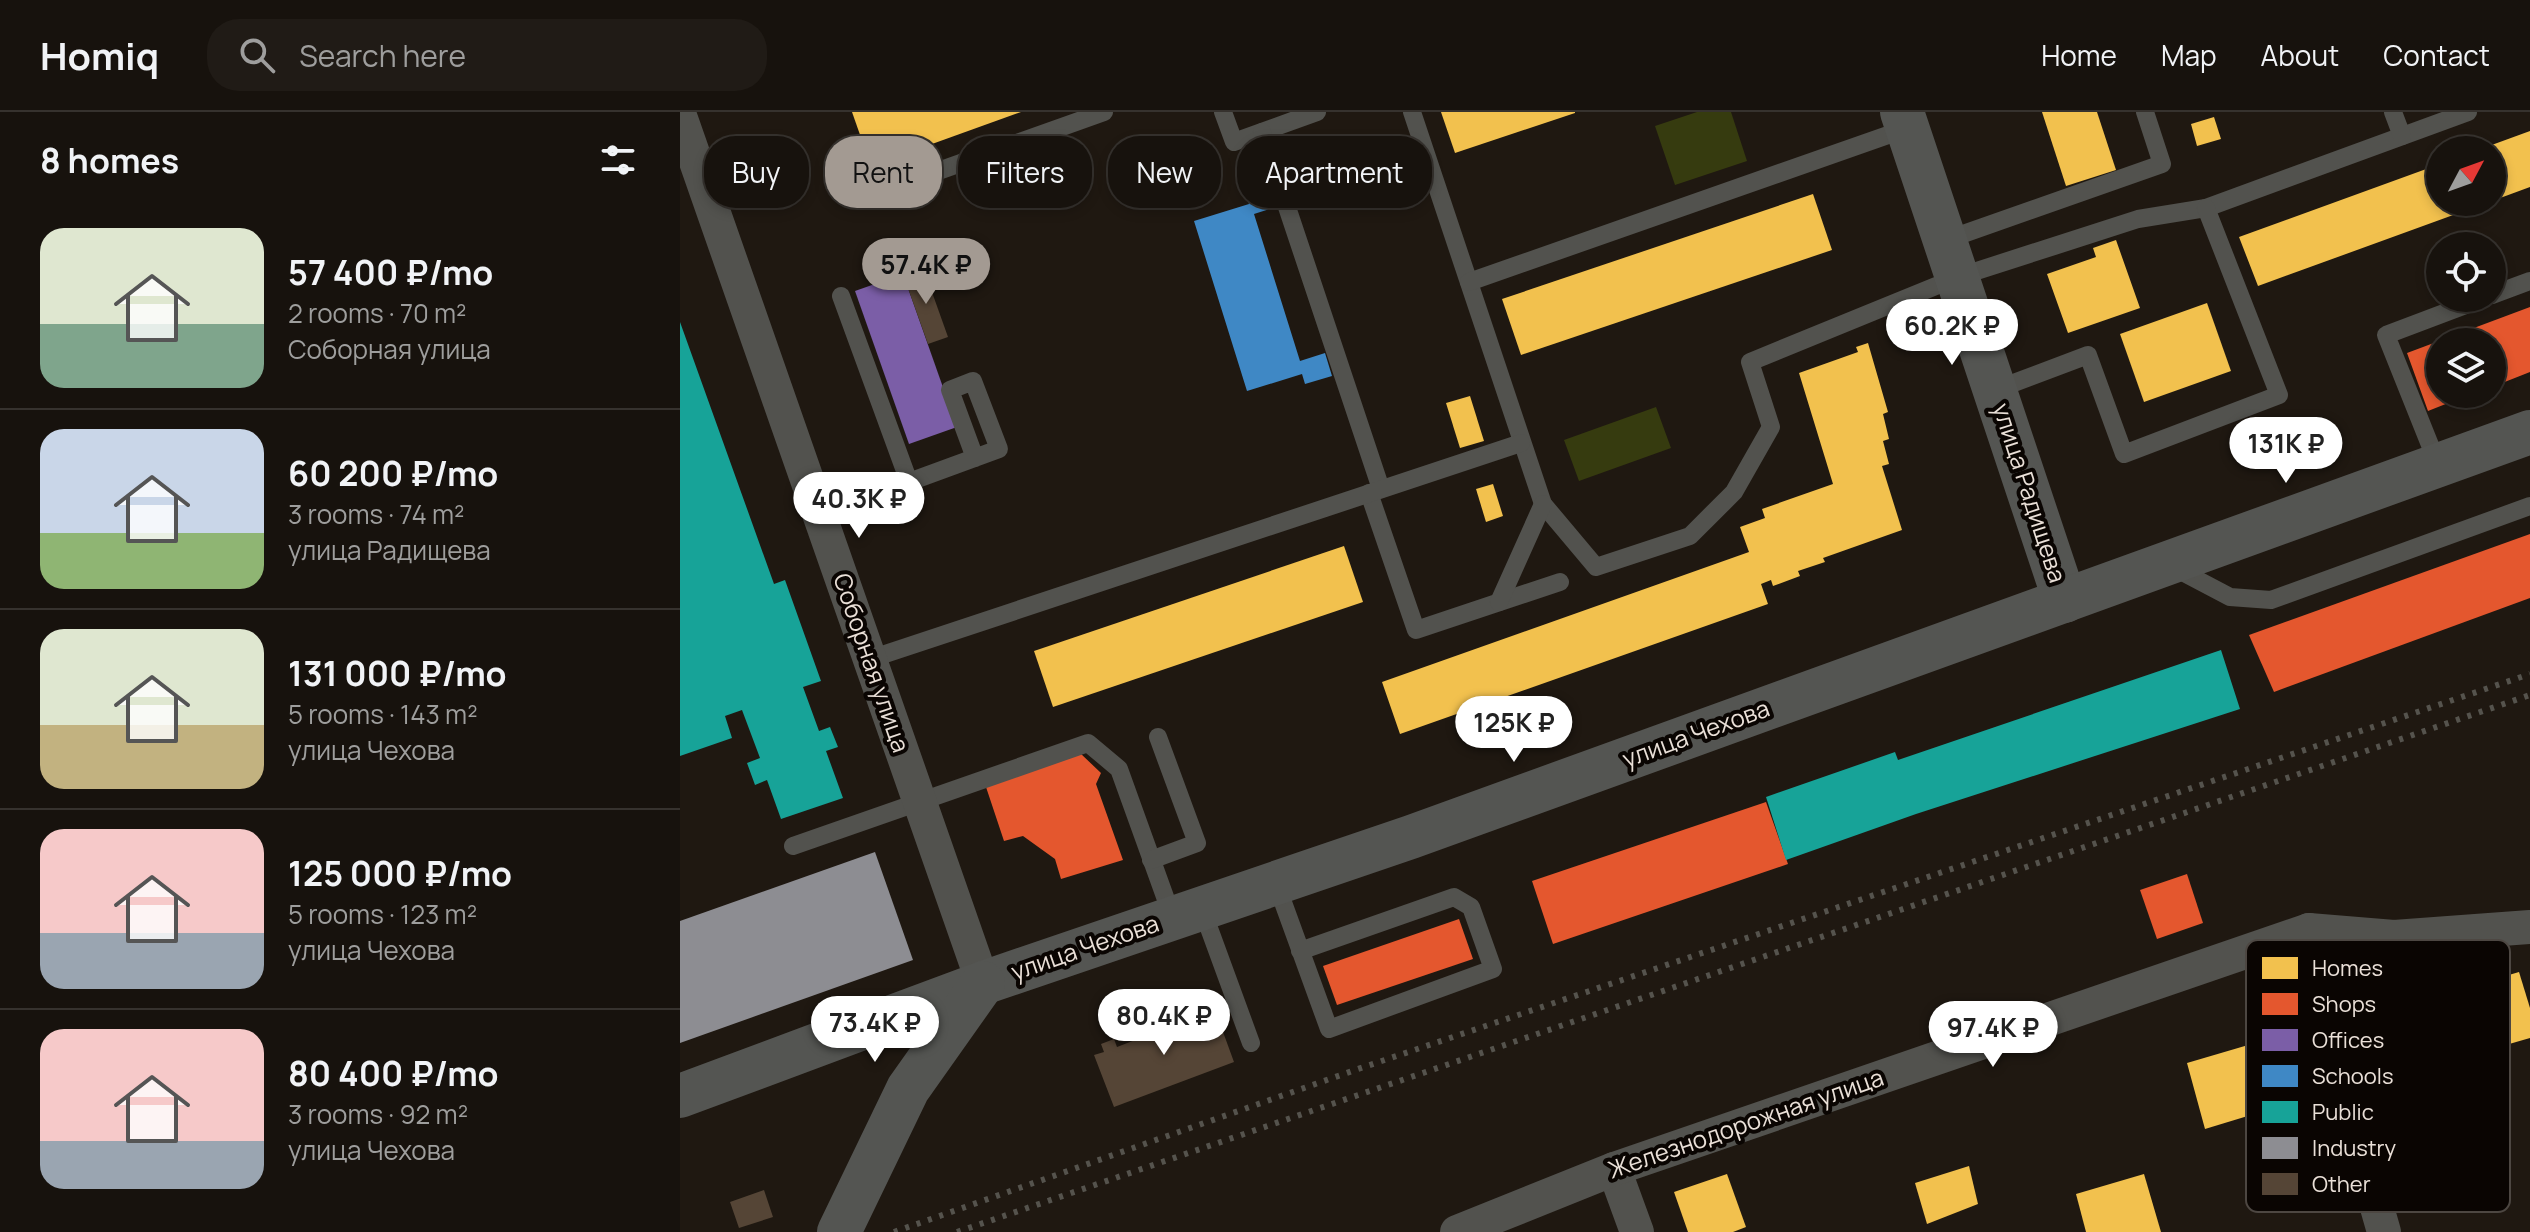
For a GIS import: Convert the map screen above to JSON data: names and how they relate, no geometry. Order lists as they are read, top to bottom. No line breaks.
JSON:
{"streets":{"street":["улица Радищева","Соборная улица","улица Чехова","Железнодорожная улица"]},"crossings":[["улица Радищева","улица Чехова"],["Соборная улица","улица Чехова"]],"legend":["Homes","Shops","Offices","Schools","Public","Industry","Other"],"north":"top right","page":{"header":"Homiq","search":"Search here","nav":["Home","Map","About","Contact"],"heading":"8 homes","chip":["Buy","Rent","Filters","New","Apartment"],"list":[{"name":"57 400 ₽/mo","note":"2 rooms · 70 m² · Соборная улица"},{"name":"60 200 ₽/mo","note":"3 rooms · 74 m² · улица Радищева"},{"name":"131 000 ₽/mo","note":"5 rooms · 143 m² · улица Чехова"},{"name":"125 000 ₽/mo","note":"5 rooms · 123 m² · улица Чехова"},{"name":"80 400 ₽/mo","note":"3 rooms · 92 m² · улица Чехова"}],"price":["57.4K ₽","60.2K ₽","131K ₽","40.3K ₽","125K ₽","80.4K ₽","73.4K ₽","97.4K ₽"]}}
